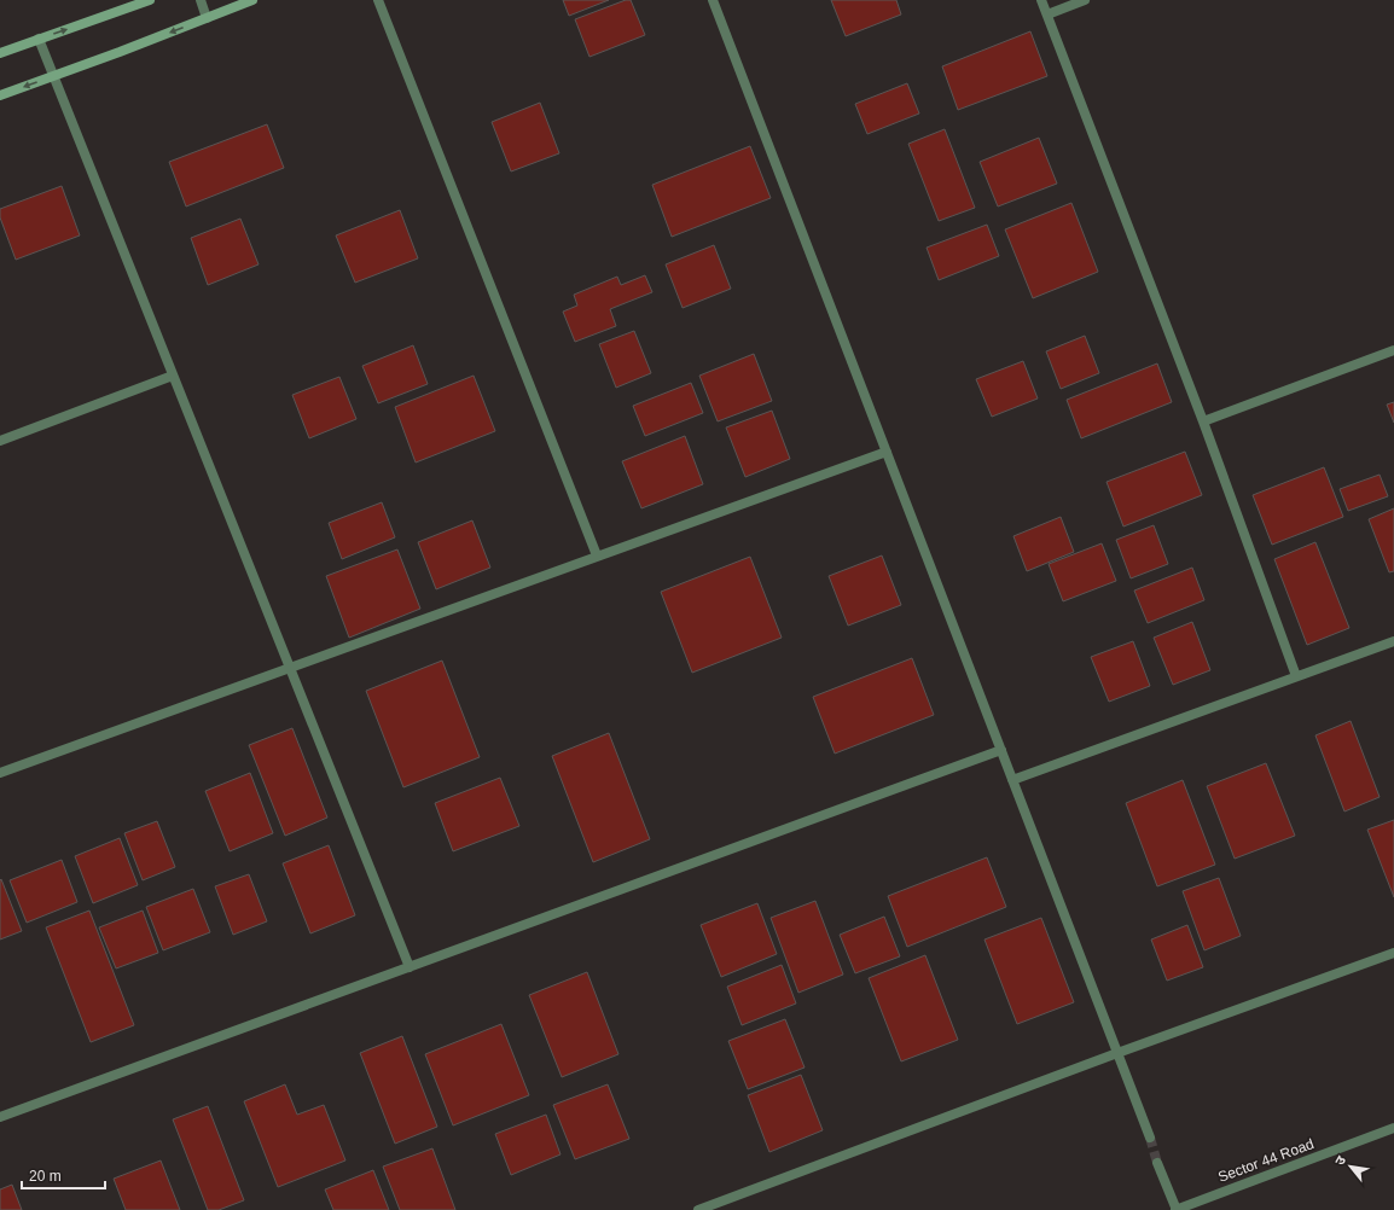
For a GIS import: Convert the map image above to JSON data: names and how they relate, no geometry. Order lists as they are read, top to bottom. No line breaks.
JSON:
{"streets":{"street":["Sector 44 Road"]},"scale_bar":"20 m","north":"top left"}
